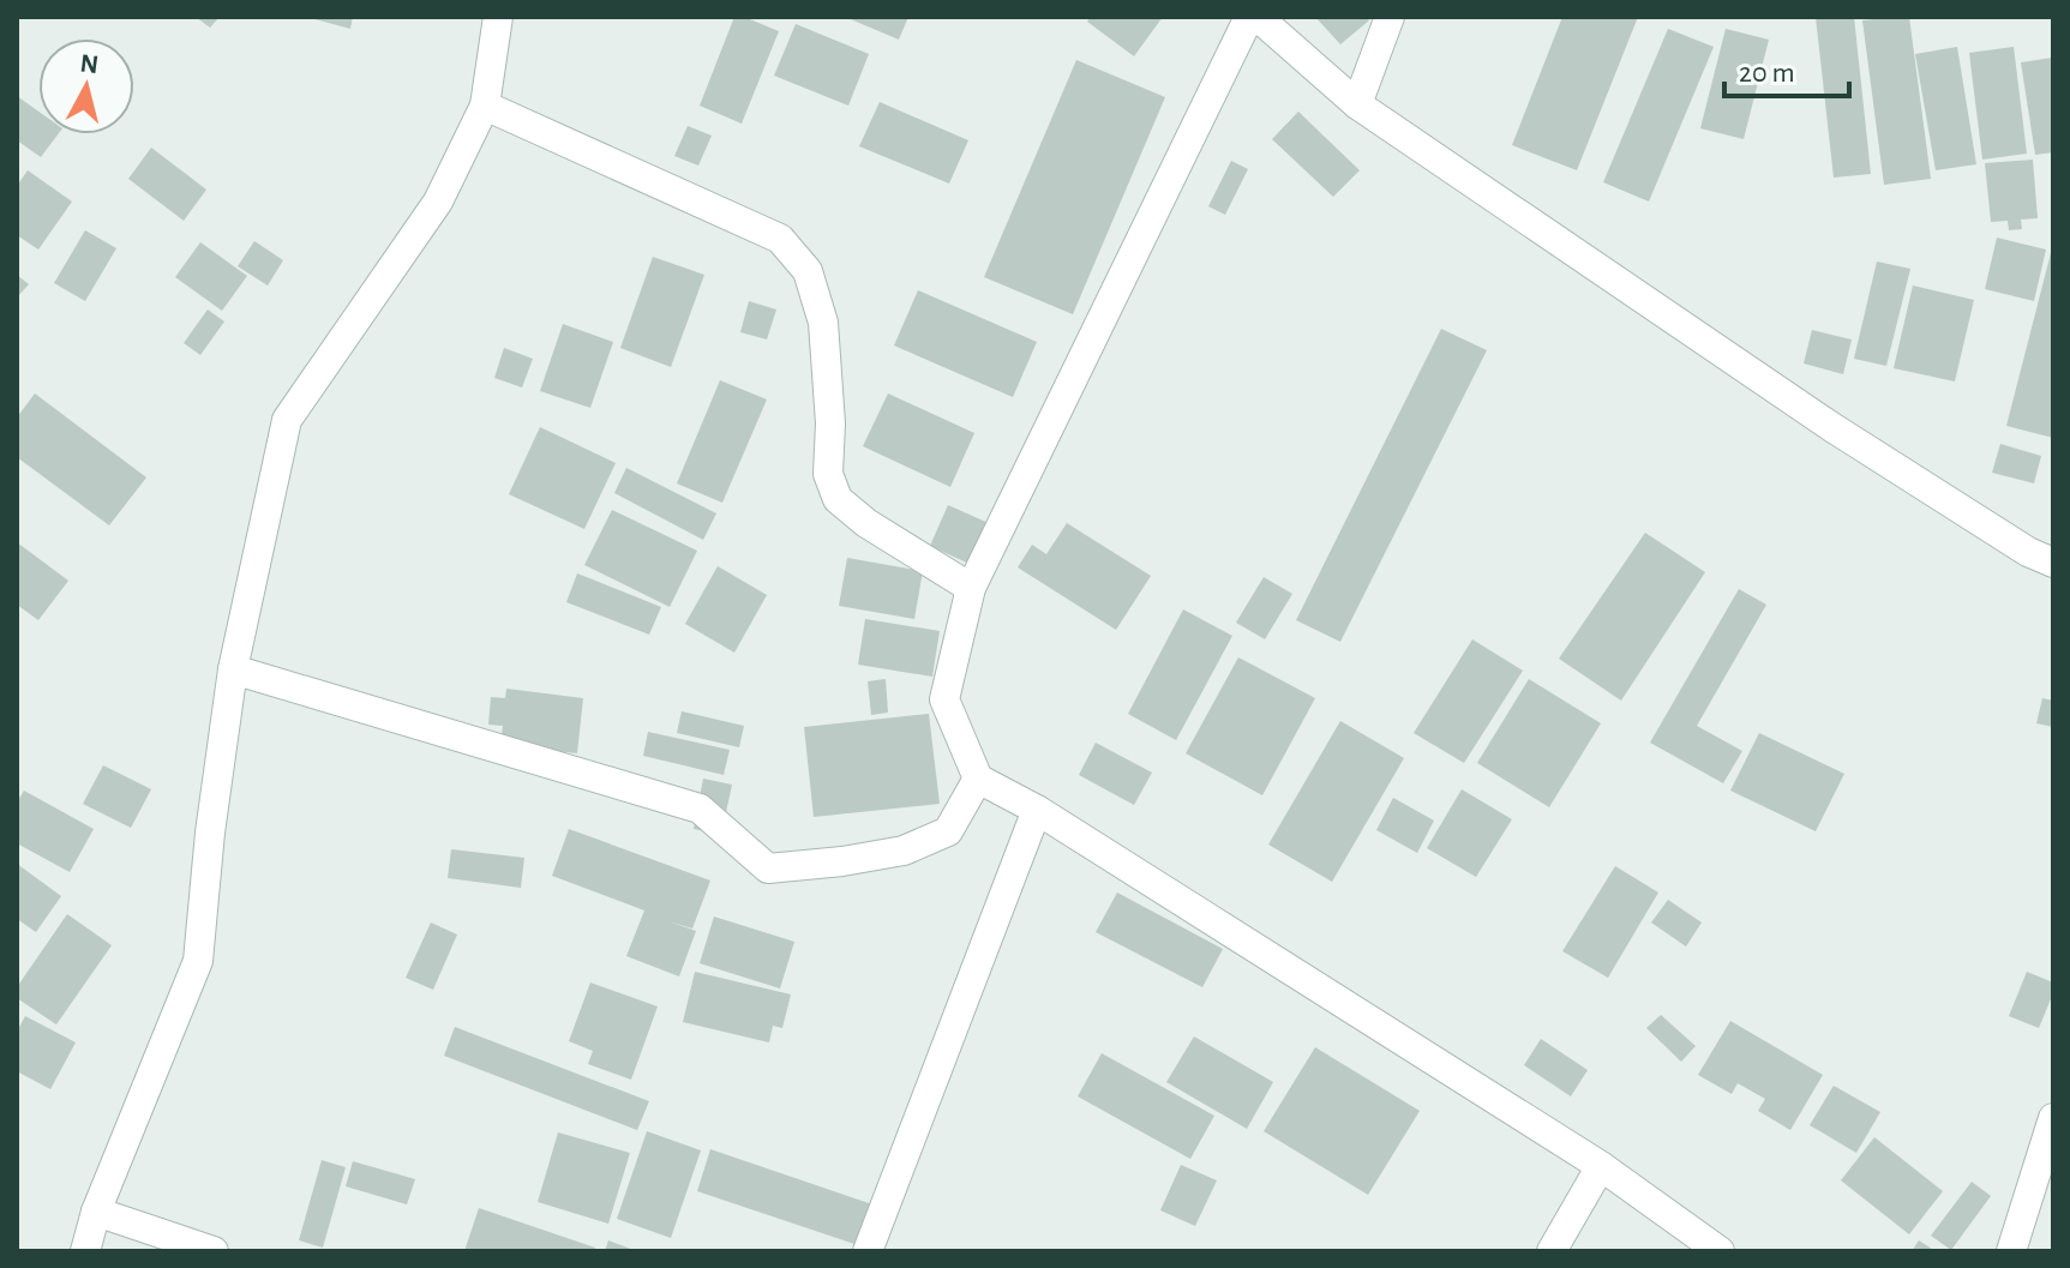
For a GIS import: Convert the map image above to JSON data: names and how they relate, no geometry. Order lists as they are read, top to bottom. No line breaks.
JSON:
{"scale_bar":"20 m","north":"top"}
